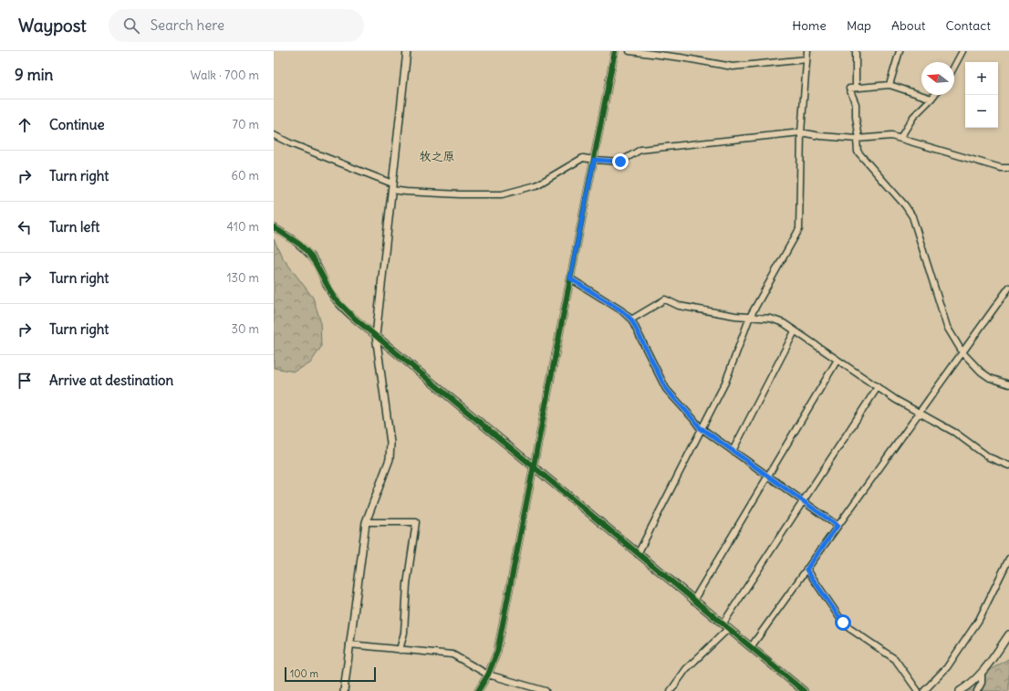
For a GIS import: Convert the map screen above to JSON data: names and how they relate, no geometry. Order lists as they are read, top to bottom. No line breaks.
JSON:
{"districts":["牧之原"],"scale_bar":"100 m","north":"left","page":{"header":"Waypost","search":"Search here","nav":["Home","Map","About","Contact"],"heading":["9 min","Walk · 700 m"],"map_buttons":["+","−"],"list":[["Continue","70 m"],["Turn right","60 m"],["Turn left","410 m"],["Turn right","130 m"],["Turn right","30 m"],"Arrive at destination"],"scale":"100 m"}}
